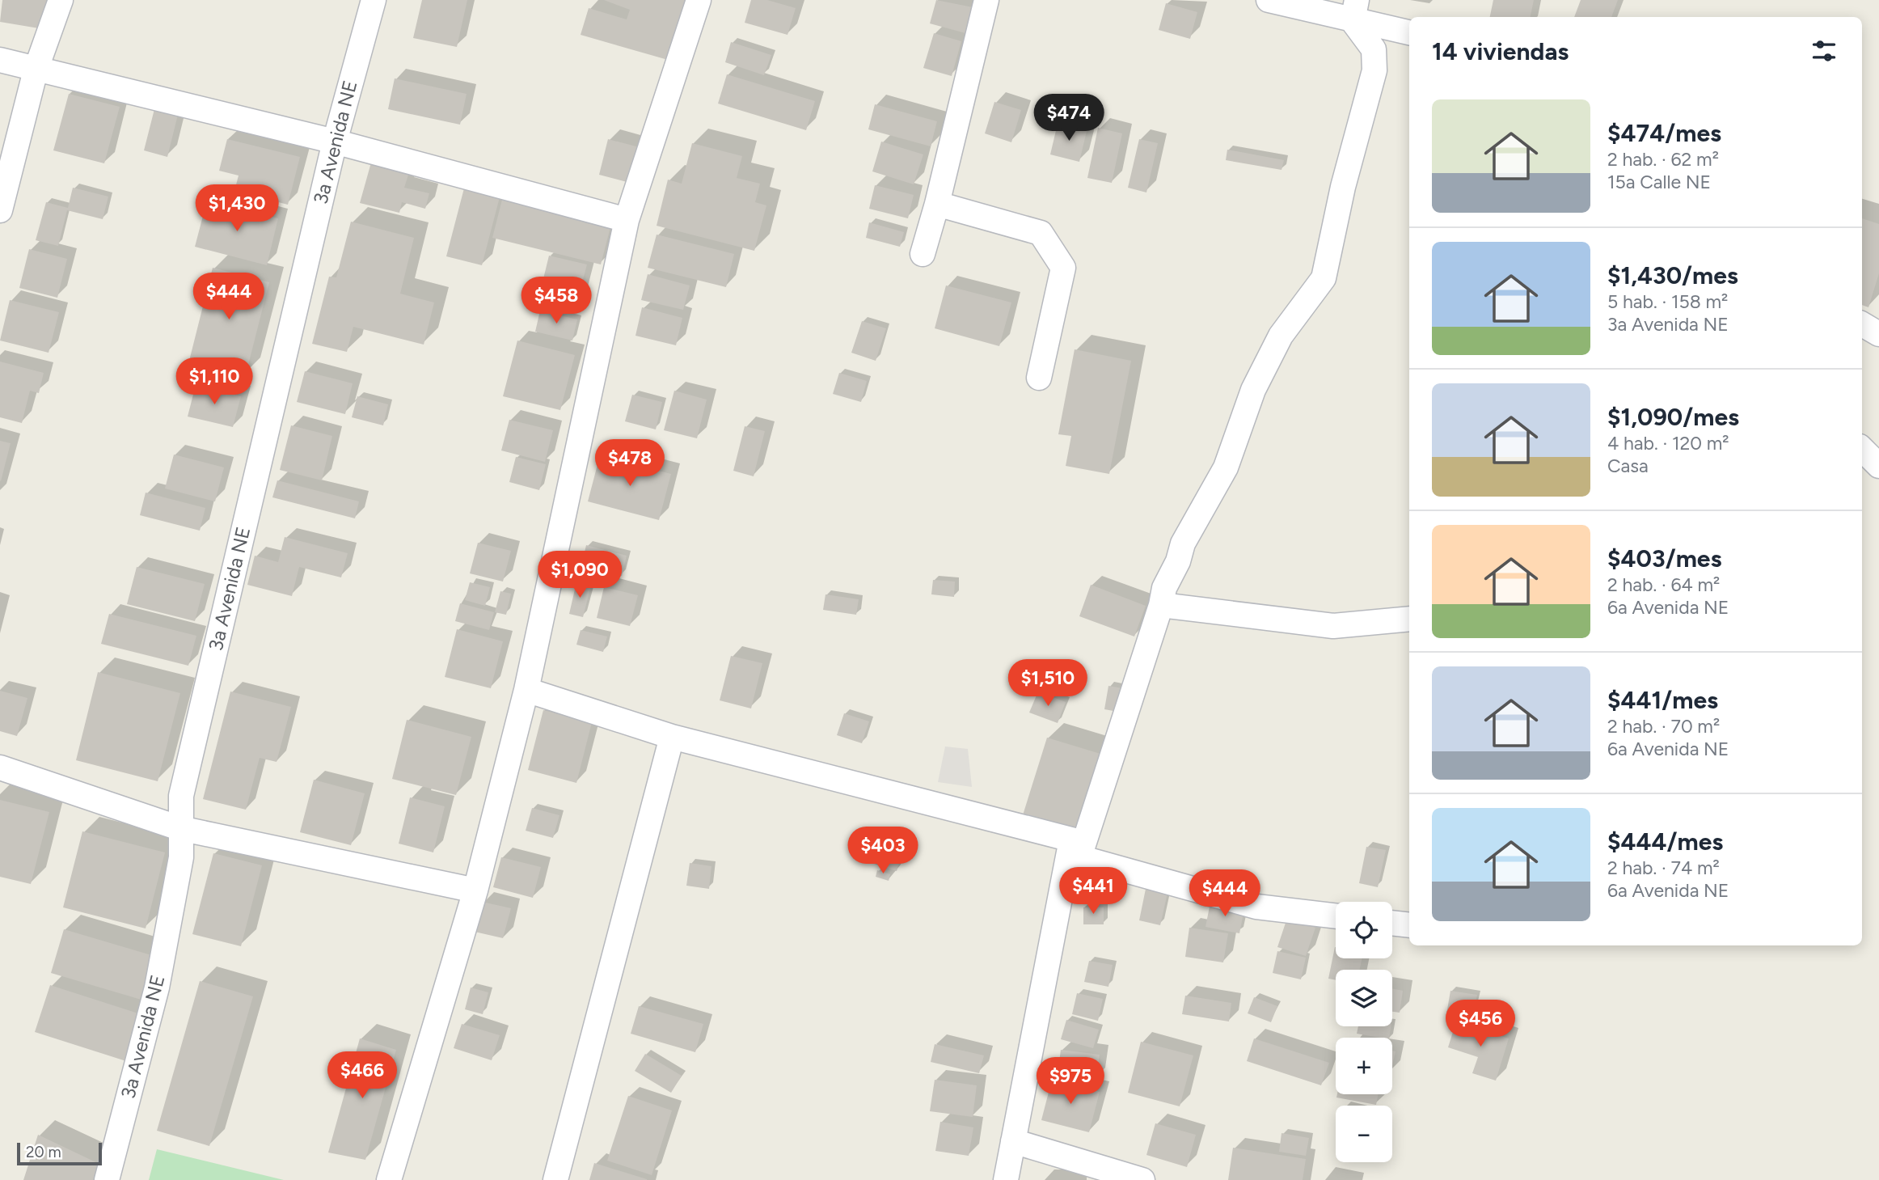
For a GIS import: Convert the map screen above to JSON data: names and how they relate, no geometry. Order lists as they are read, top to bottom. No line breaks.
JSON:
{"streets":{"street":["3a Avenida NE"]},"scale_bar":"20 m","page":{"heading":"14 viviendas","list":[{"name":"$474/mes","note":"2 hab. · 62 m² · 15a Calle NE"},{"name":"$1,430/mes","note":"5 hab. · 158 m² · 3a Avenida NE"},{"name":"$1,090/mes","note":"4 hab. · 120 m² · Casa"},{"name":"$403/mes","note":"2 hab. · 64 m² · 6a Avenida NE"},{"name":"$441/mes","note":"2 hab. · 70 m² · 6a Avenida NE"},{"name":"$444/mes","note":"2 hab. · 74 m² · 6a Avenida NE"}],"price":["$474","$1,430","$444","$458","$1,110","$478","$1,090","$1,510","$403","$441","$444","$456","$466","$975"],"map_buttons":["+","−"],"scale":"20 m"}}
